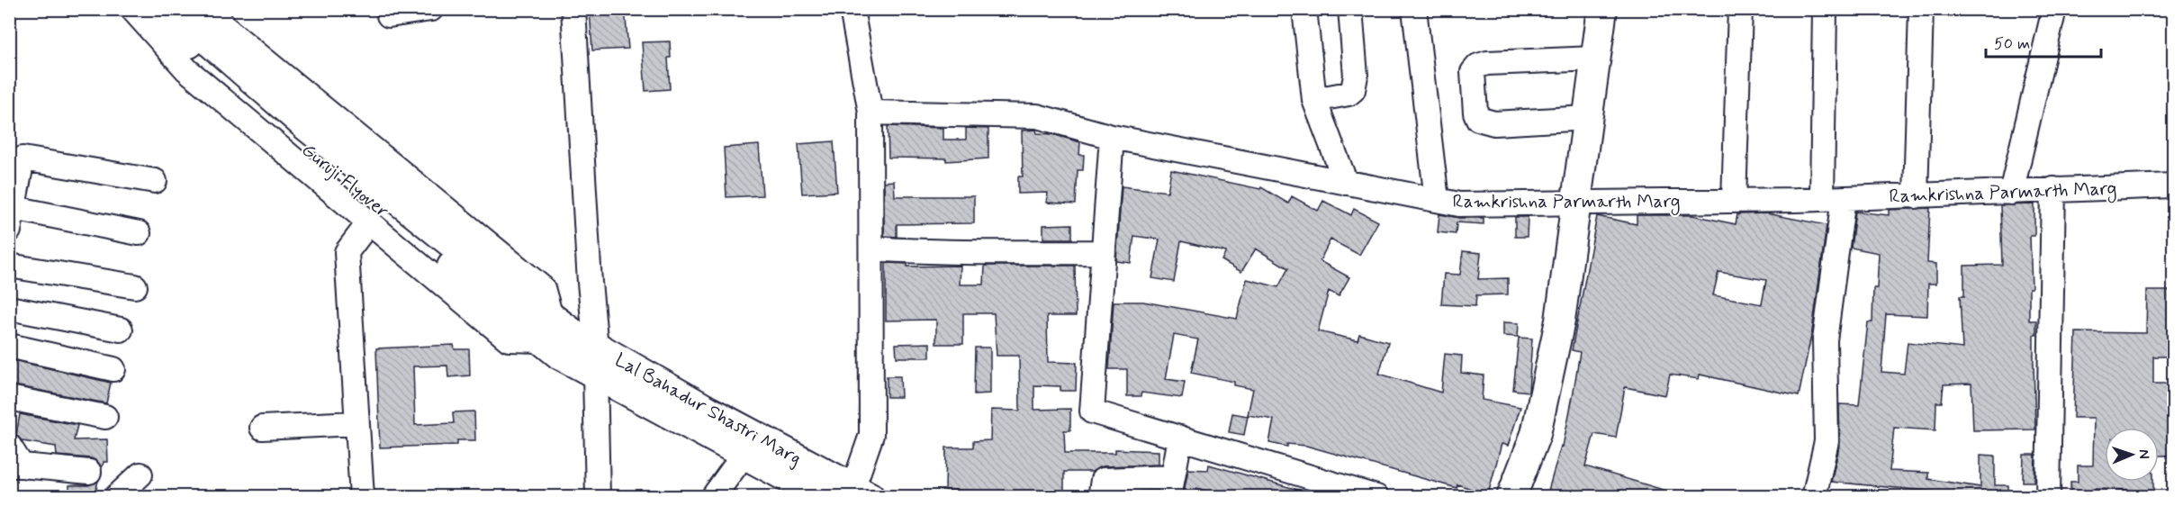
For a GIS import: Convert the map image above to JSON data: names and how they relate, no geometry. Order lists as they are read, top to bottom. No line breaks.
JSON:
{"streets":{"main road":["Guruji Flyover","Lal Bahadur Shastri Marg"],"street":["Ramkrishna Parmarth Marg"]},"crossings":[["Guruji Flyover","Lal Bahadur Shastri Marg"]],"scale_bar":"50 m","north":"right"}
